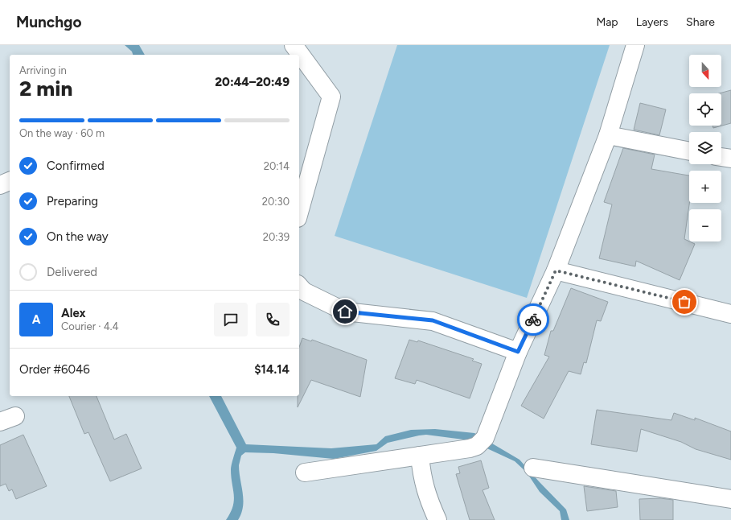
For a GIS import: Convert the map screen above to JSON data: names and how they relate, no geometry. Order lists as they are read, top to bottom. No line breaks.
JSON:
{"north":"bottom","page":{"header":"Munchgo","nav":["Map","Layers","Share"],"map_buttons":["+","−"],"heading":["2 min","Arriving in","20:44–20:49"],"panel":["Alex","Courier · 4.4","Order #6046","$14.14"],"bar":"On the way · 60 m","list":[["Confirmed","20:14"],["Preparing","20:30"],["On the way","20:39"],"Delivered"],"round":"A"}}
